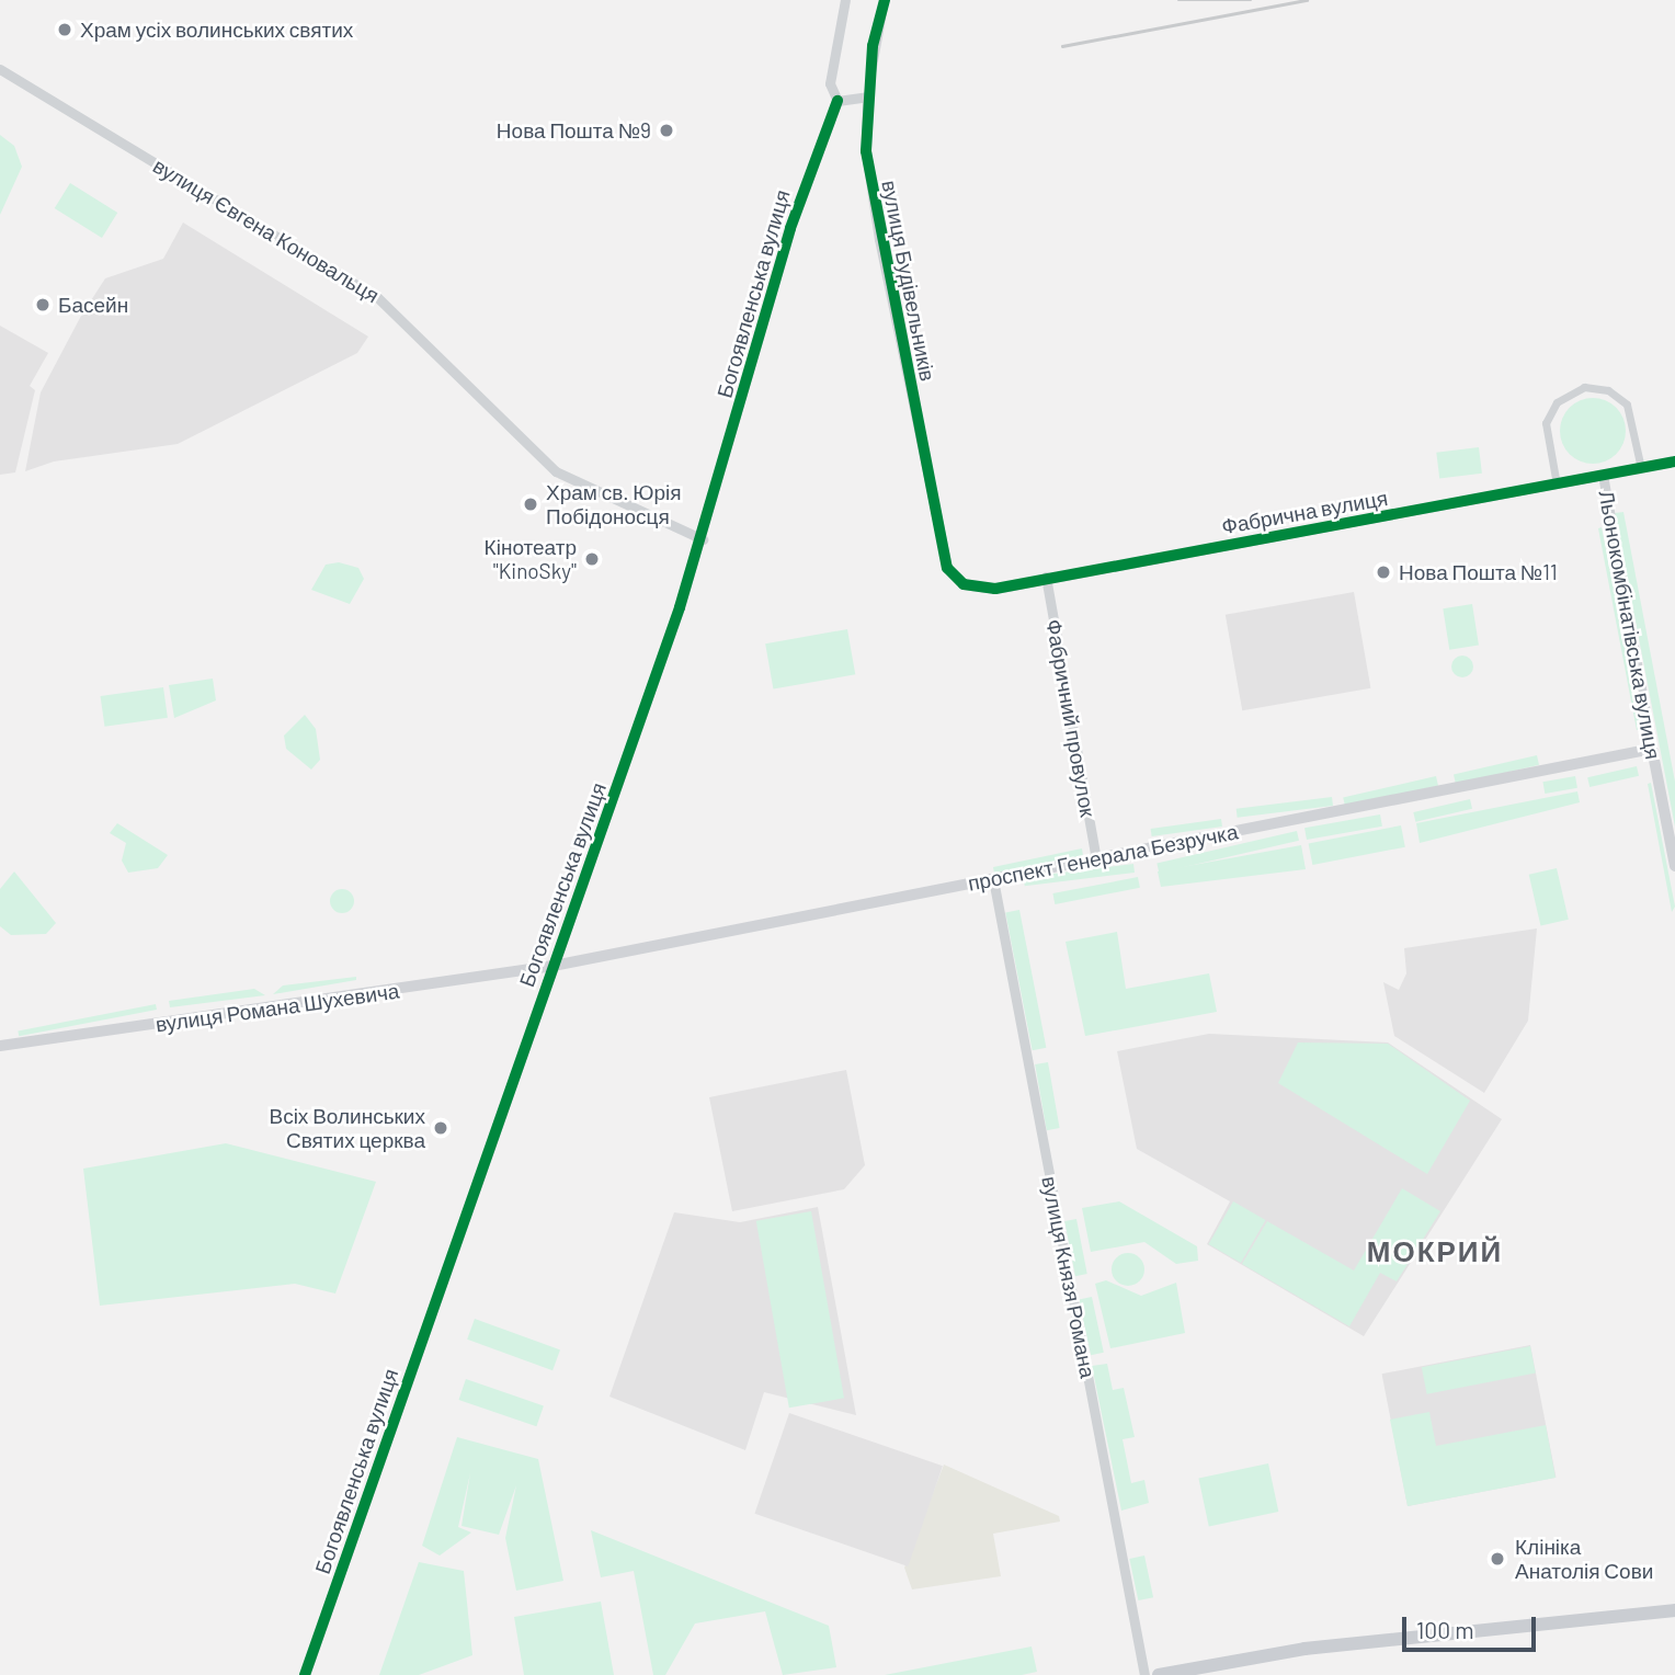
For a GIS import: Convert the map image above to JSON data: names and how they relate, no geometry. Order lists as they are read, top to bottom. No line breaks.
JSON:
{"streets":{"main road":["Льонокомбінатівська вулиця","проспект Генерала Безручка","вулиця Романа Шухевича"],"street":["вулиця Євгена Коновальця","вулиця Будівельників","Богоявленська вулиця","Фабрична вулиця","Фабричний провулок","вулиця Князя Романа"]},"crossings":[["вулиця Євгена Коновальця","Богоявленська вулиця"],["вулиця Будівельників","Фабрична вулиця"],["Богоявленська вулиця","проспект Генерала Безручка"],["Богоявленська вулиця","вулиця Романа Шухевича"],["Фабрична вулиця","Льонокомбінатівська вулиця"],["Фабрична вулиця","Фабричний провулок"],["Льонокомбінатівська вулиця","проспект Генерала Безручка"],["Фабричний провулок","проспект Генерала Безручка"],["проспект Генерала Безручка","вулиця Романа Шухевича"],["проспект Генерала Безручка","вулиця Князя Романа"]],"districts":["МОКРИЙ"],"places":["Храм усіх волинських святих","Нова Пошта №9","Басейн","Храм св. Юрія Побідоносця","Кінотеатр \"KinoSky\"","Нова Пошта №11","Всіх Волинських Святих церква","Клініка Анатолія Сови"],"scale_bar":"100 m"}
